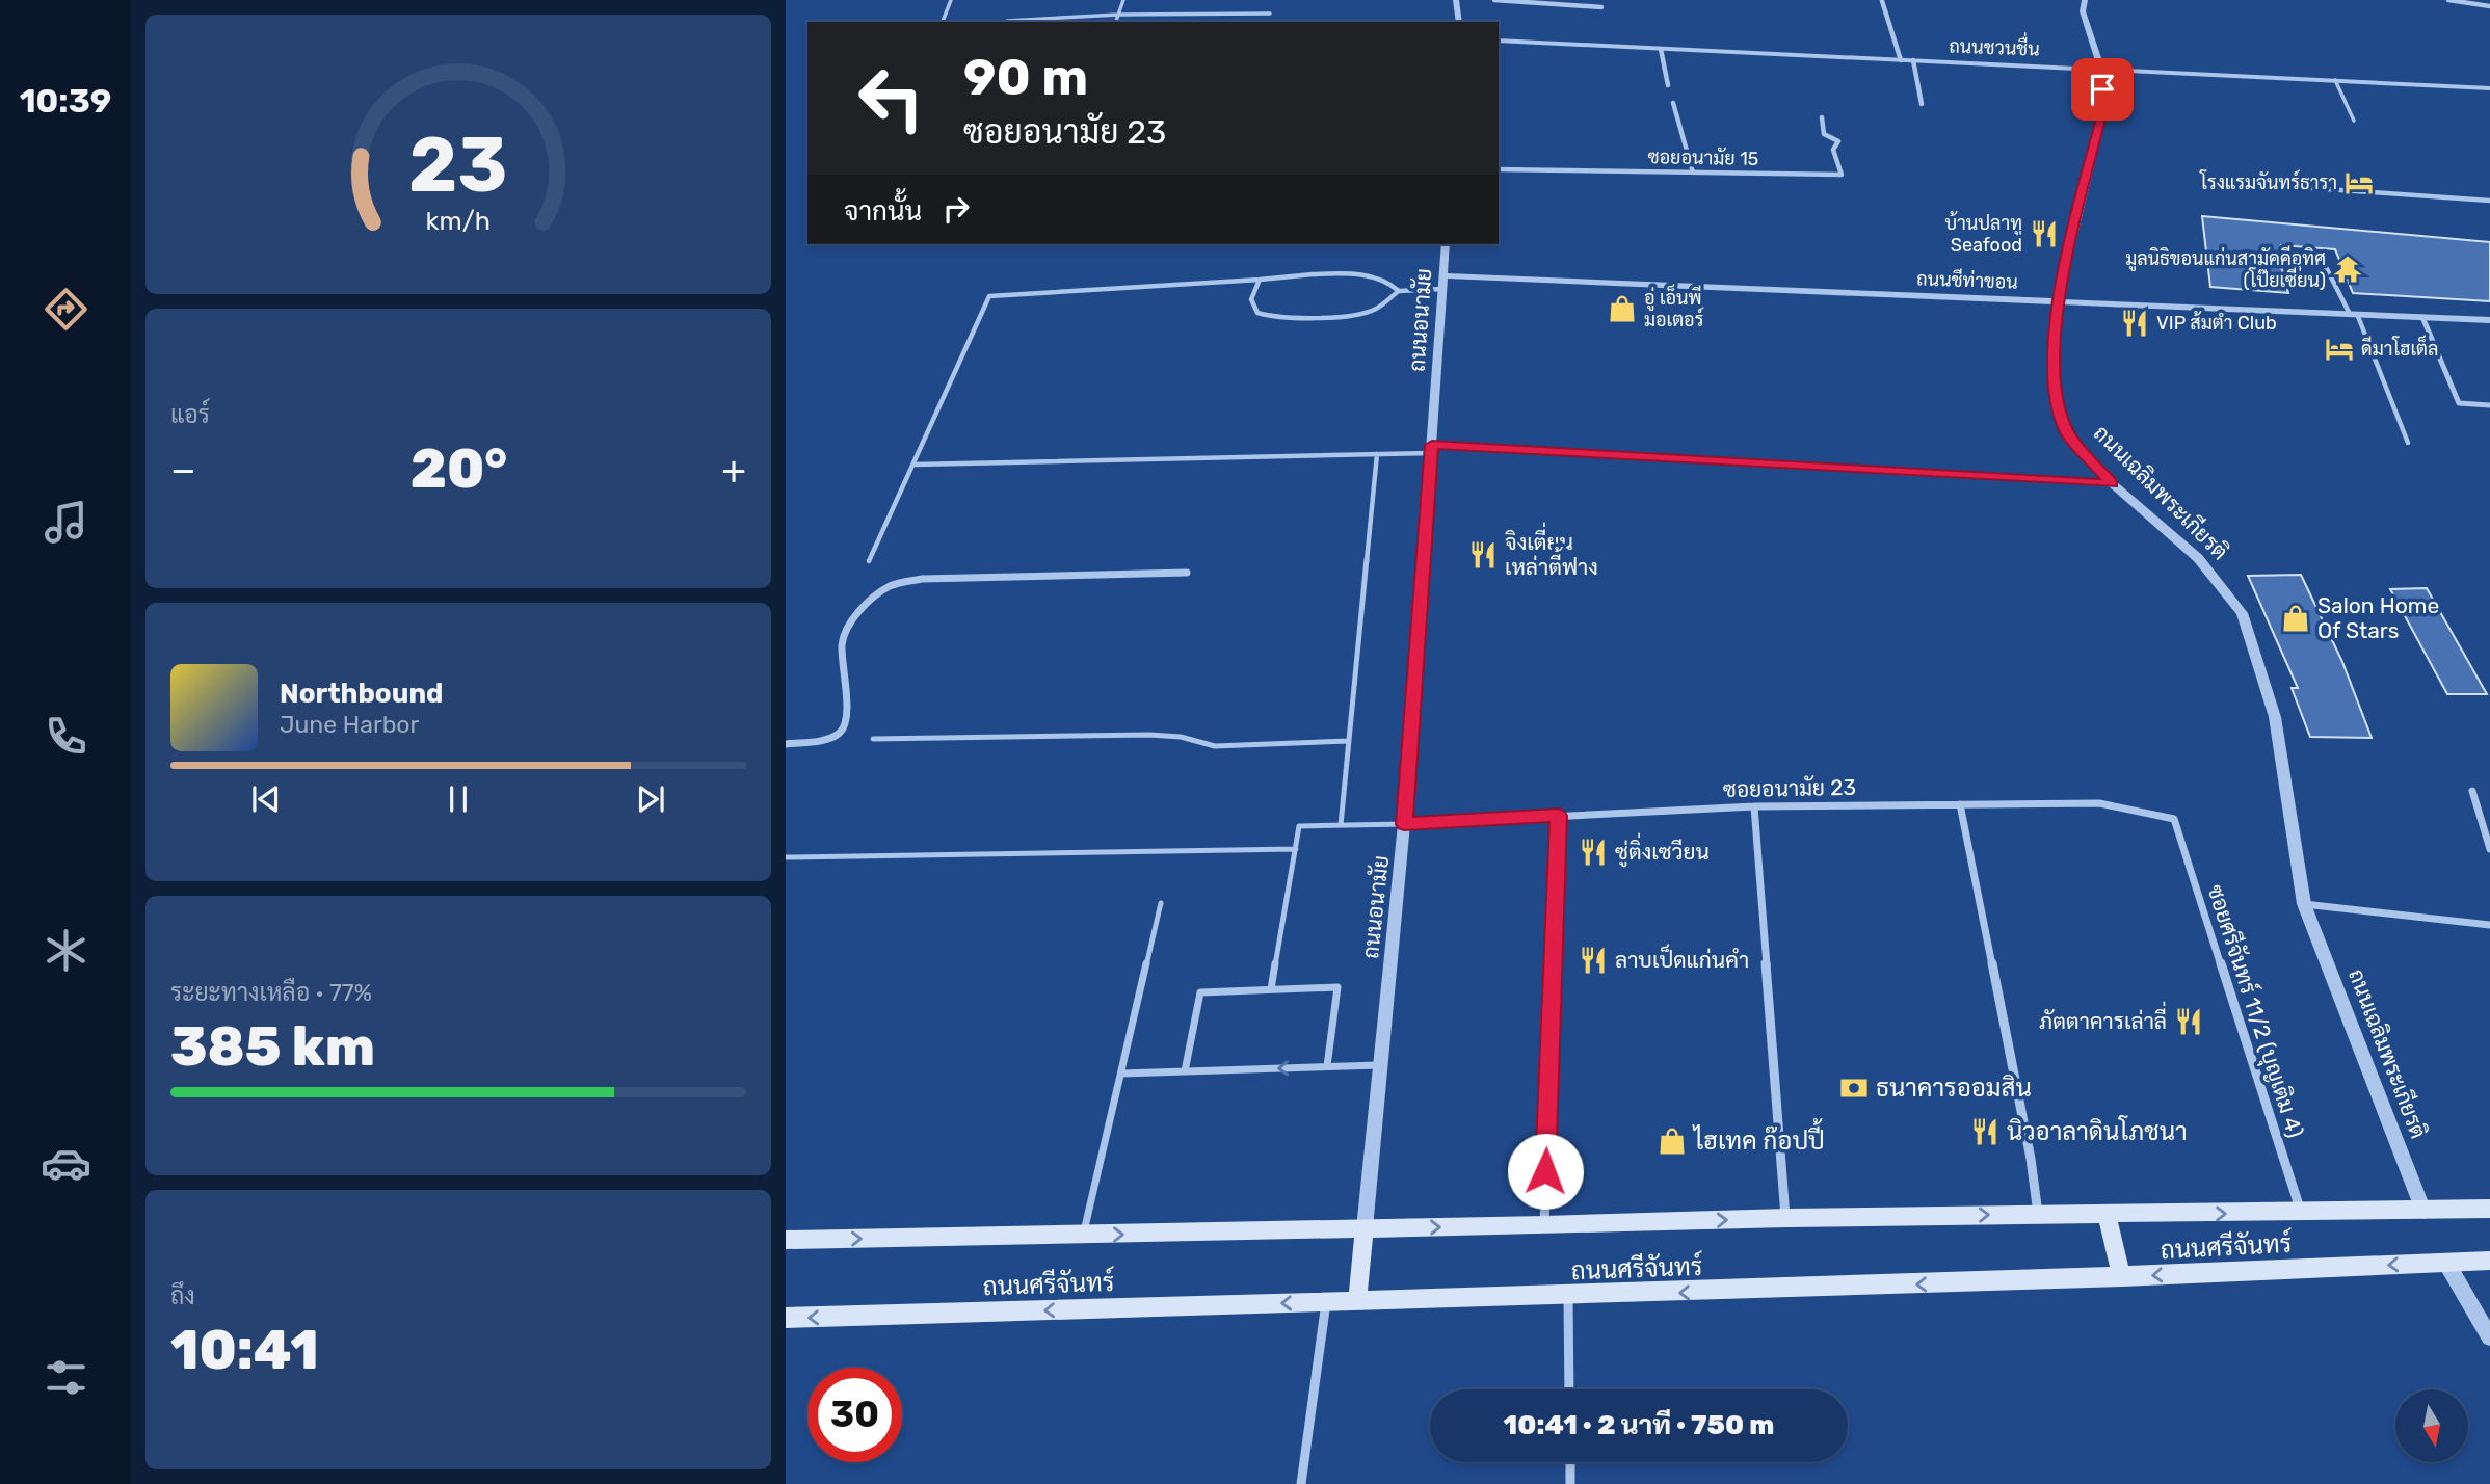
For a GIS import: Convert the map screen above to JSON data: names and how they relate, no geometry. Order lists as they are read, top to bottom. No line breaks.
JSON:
{"streets":{"main road":["ถนนศรีจันทร์"],"street":["ถนนชวนชื่น","ซอยอนามัย 15","ถนนชีท่าขอน","ถนนอนามัย","ถนนเฉลิมพระเกียรติ","ซอยอนามัย 23","ซอยศรีจันทร์ 11/2 (บุญเติม 4)"]},"crossings":[["ถนนชวนชื่น","ถนนเฉลิมพระเกียรติ"],["ถนนชีท่าขอน","ถนนอนามัย"],["ถนนชีท่าขอน","ถนนเฉลิมพระเกียรติ"],["ถนนอนามัย","ซอยอนามัย 23"],["ถนนอนามัย","ถนนศรีจันทร์"],["ถนนเฉลิมพระเกียรติ","ถนนศรีจันทร์"],["ซอยอนามัย 23","ซอยศรีจันทร์ 11/2 (บุญเติม 4)"],["ซอยศรีจันทร์ 11/2 (บุญเติม 4)","ถนนศรีจันทร์"]],"places":{"hotel":["โรงแรมจันทร์ธารา","ดีมาโฮเต็ล"],"restaurant":["บ้านปลาทู Seafood","VIP ส้มตำ Club","จิงเตี่ยน เหล่าตี้ฟาง","ซู่ติ่งเซวียน","ลาบเป็ดแก่นคำ","ภัตตาคารเล่าลี่","นิวอาลาดินโภชนา"],"temple":["มูลนิธิขอนแก่นสามัคคีอุทิศ (โป๊ยเซียน)"],"shop":["อู่ เอ็นพี มอเตอร์","Salon Home Of Stars","ไฮเทค ก๊อปปี้"],"bank":["ธนาคารออมสิน"]},"north":"bottom","page":{"tabs":"10:39","turn":["90 m","ซอยอนามัย 23"],"then":"จากนั้น","tile":["แอร์",["ระยะทางเหลือ · 77%","385 km"],["ถึง","10:41"]],"heat":["−","20°","+"],"song":["Northbound","June Harbor"],"limit":"30","trip":"10:41 · 2 นาที · 750 m","gauge":["23","km/h"]}}
